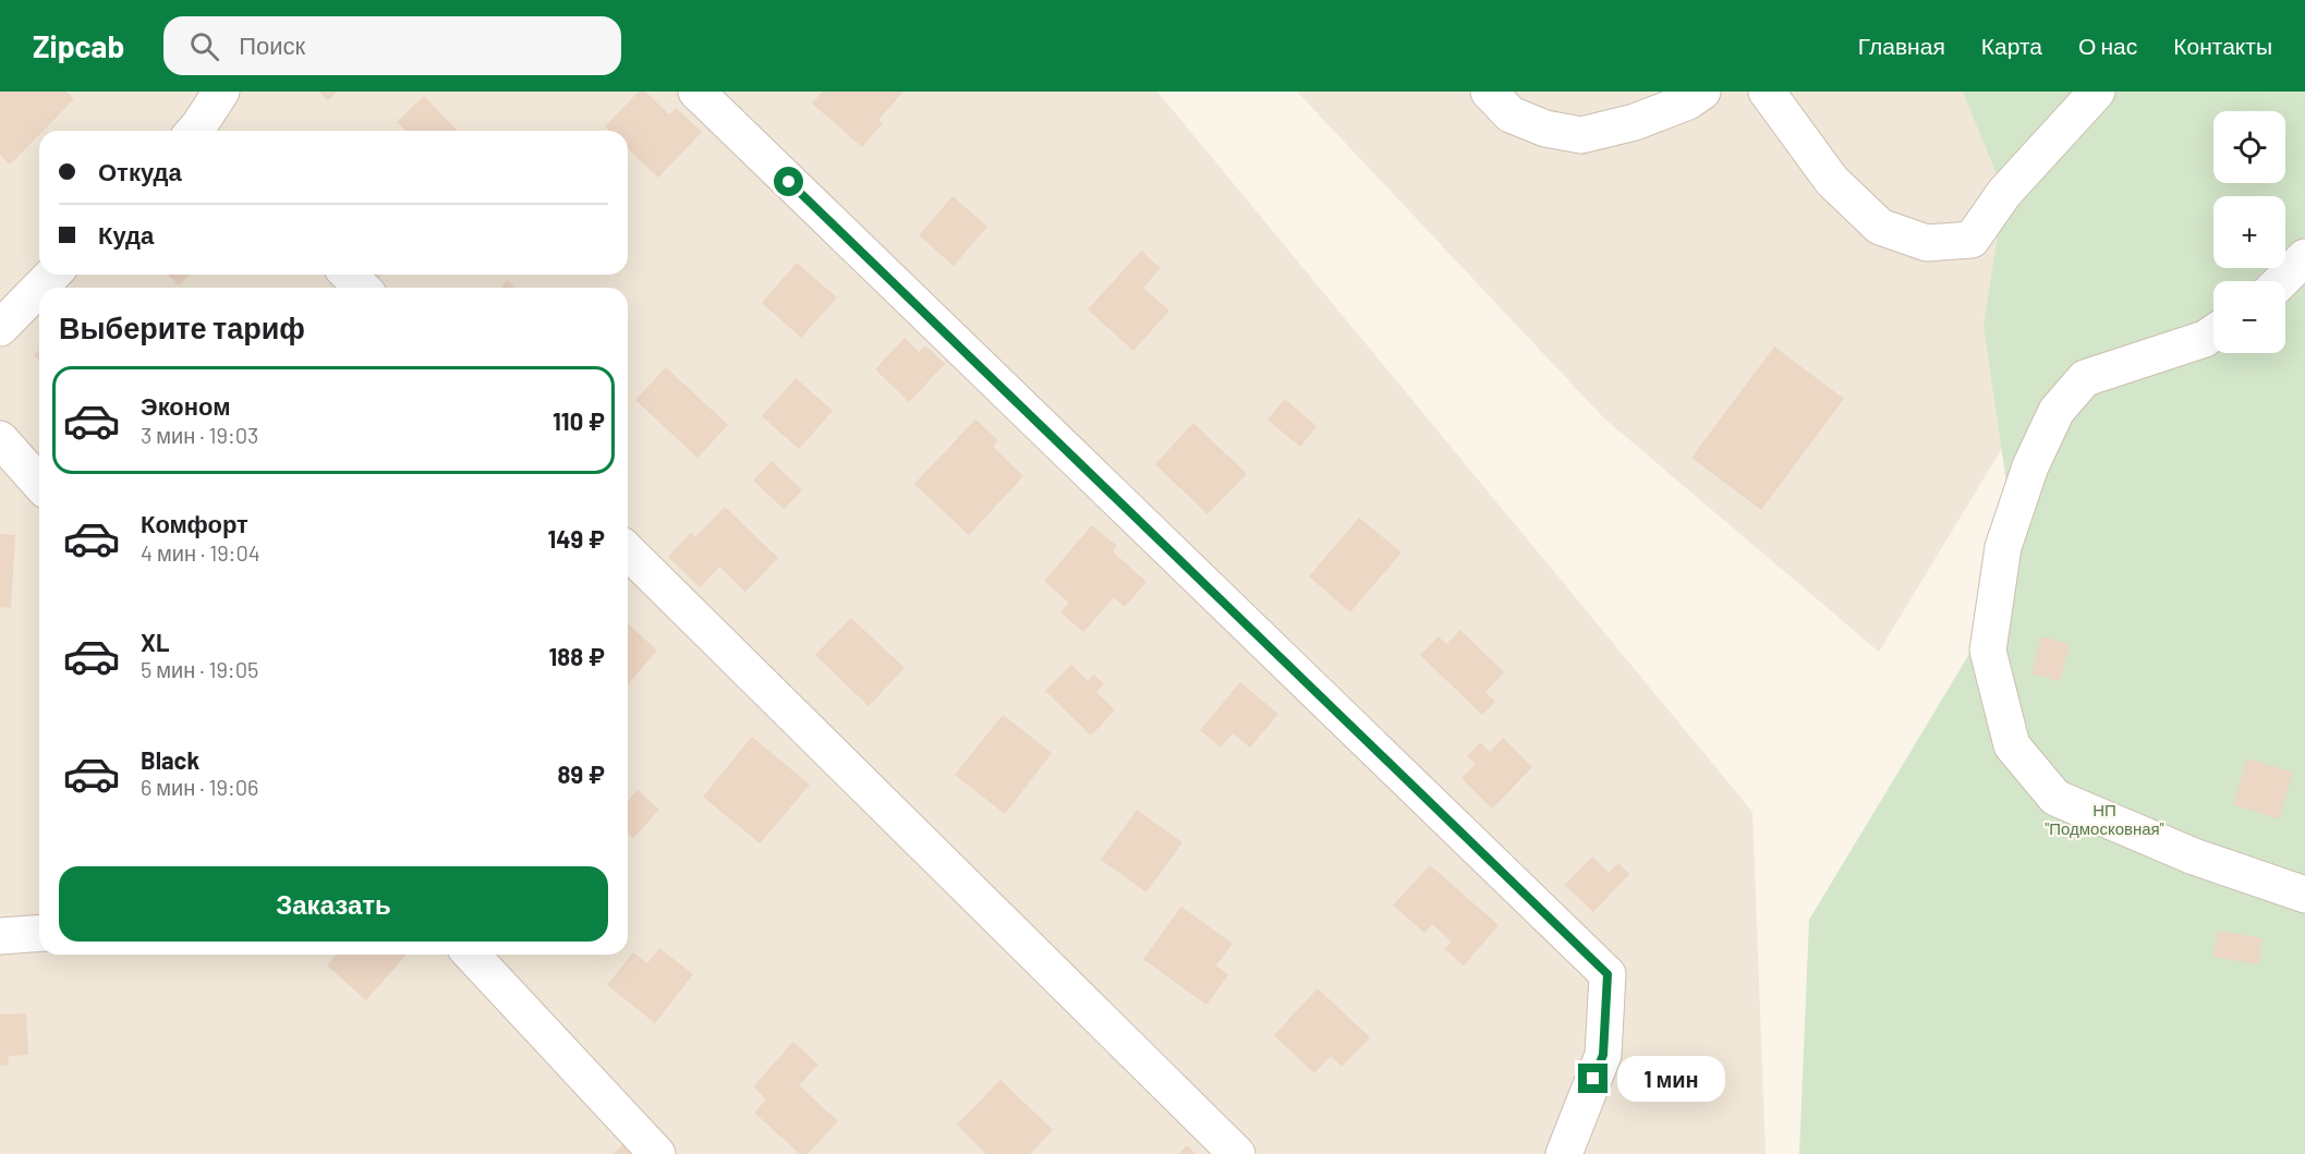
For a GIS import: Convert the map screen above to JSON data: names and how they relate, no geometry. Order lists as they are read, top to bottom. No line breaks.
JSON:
{"parks":["НП \"Подмосковная\""],"page":{"header":"Zipcab","search":"Поиск","nav":["Главная","Карта","О нас","Контакты"],"map_buttons":["+","−"],"banner":["Откуда","Куда"],"heading":"Выберите тариф","list":[{"name":"Эконом","note":"3 мин · 19:03","value":"110 ₽"},{"name":"Комфорт","note":"4 мин · 19:04","value":"149 ₽"},{"name":"XL","note":"5 мин · 19:05","value":"188 ₽"},{"name":"Black","note":"6 мин · 19:06","value":"89 ₽"}],"buttons":"Заказать","bubble":"1 мин"}}
